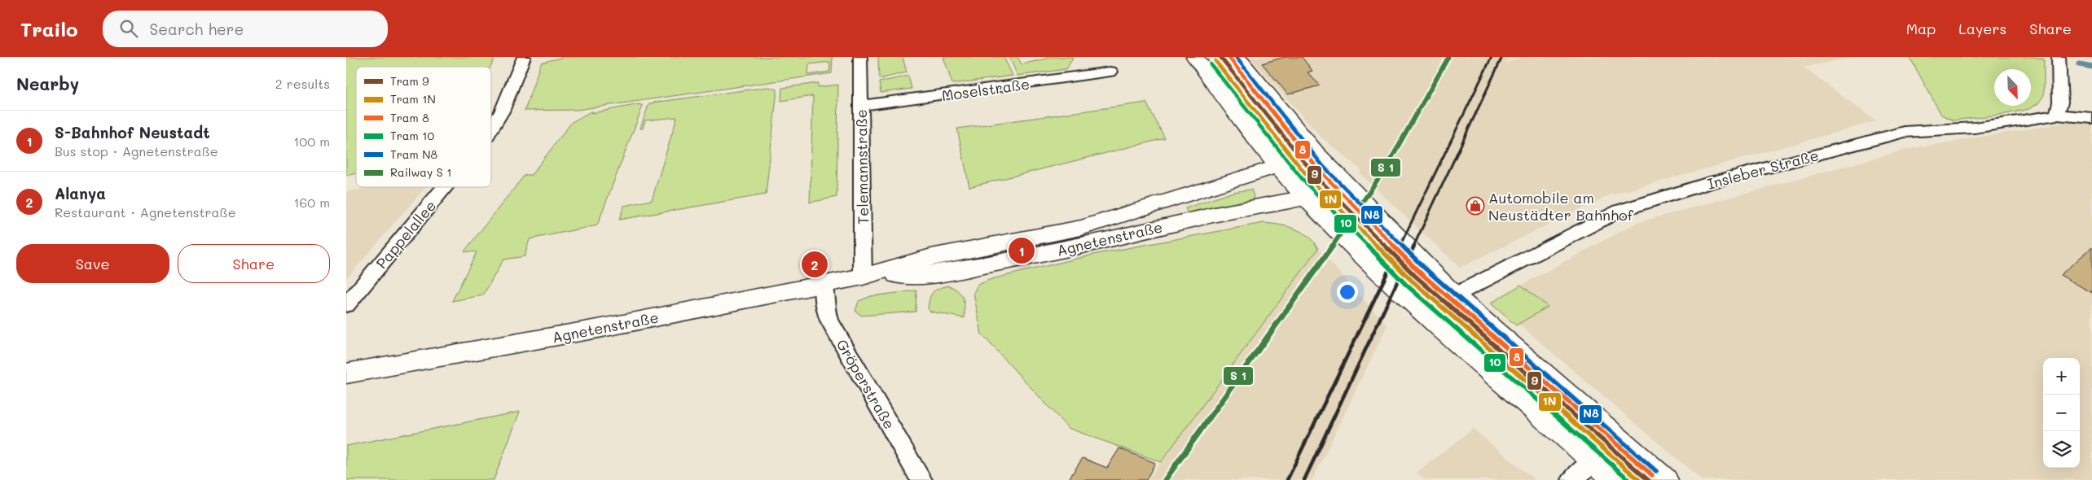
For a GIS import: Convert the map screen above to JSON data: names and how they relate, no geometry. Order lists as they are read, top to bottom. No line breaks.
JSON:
{"streets":{"main road":["Agnetenstraße"],"street":["Moselstraße","Telemannstraße","Insleber Straße","Pappelallee","Gröperstraße"]},"crossings":[["Moselstraße","Telemannstraße"],["Telemannstraße","Agnetenstraße"],["Agnetenstraße","Gröperstraße"]],"places":{"shop":["Automobile am Neustädter Bahnhof"]},"lines":["tram line 9","tram line 8","tram line N8","tram line 1N","tram line 10"],"legend":["Tram 9","Tram 1N","Tram 8","Tram 10","Tram N8","Railway S 1"],"north":"bottom right","page":{"header":"Trailo","search":"Search here","nav":["Map","Layers","Share"],"heading":["Nearby","2 results"],"list":[{"mark":"1","name":"S-Bahnhof Neustadt","note":"Bus stop · Agnetenstraße","value":"100 m"},{"mark":"2","name":"Alanya","note":"Restaurant · Agnetenstraße","value":"160 m"}],"buttons":["Save","Share"],"pins":["1","2"],"map_buttons":["+","−"]}}
